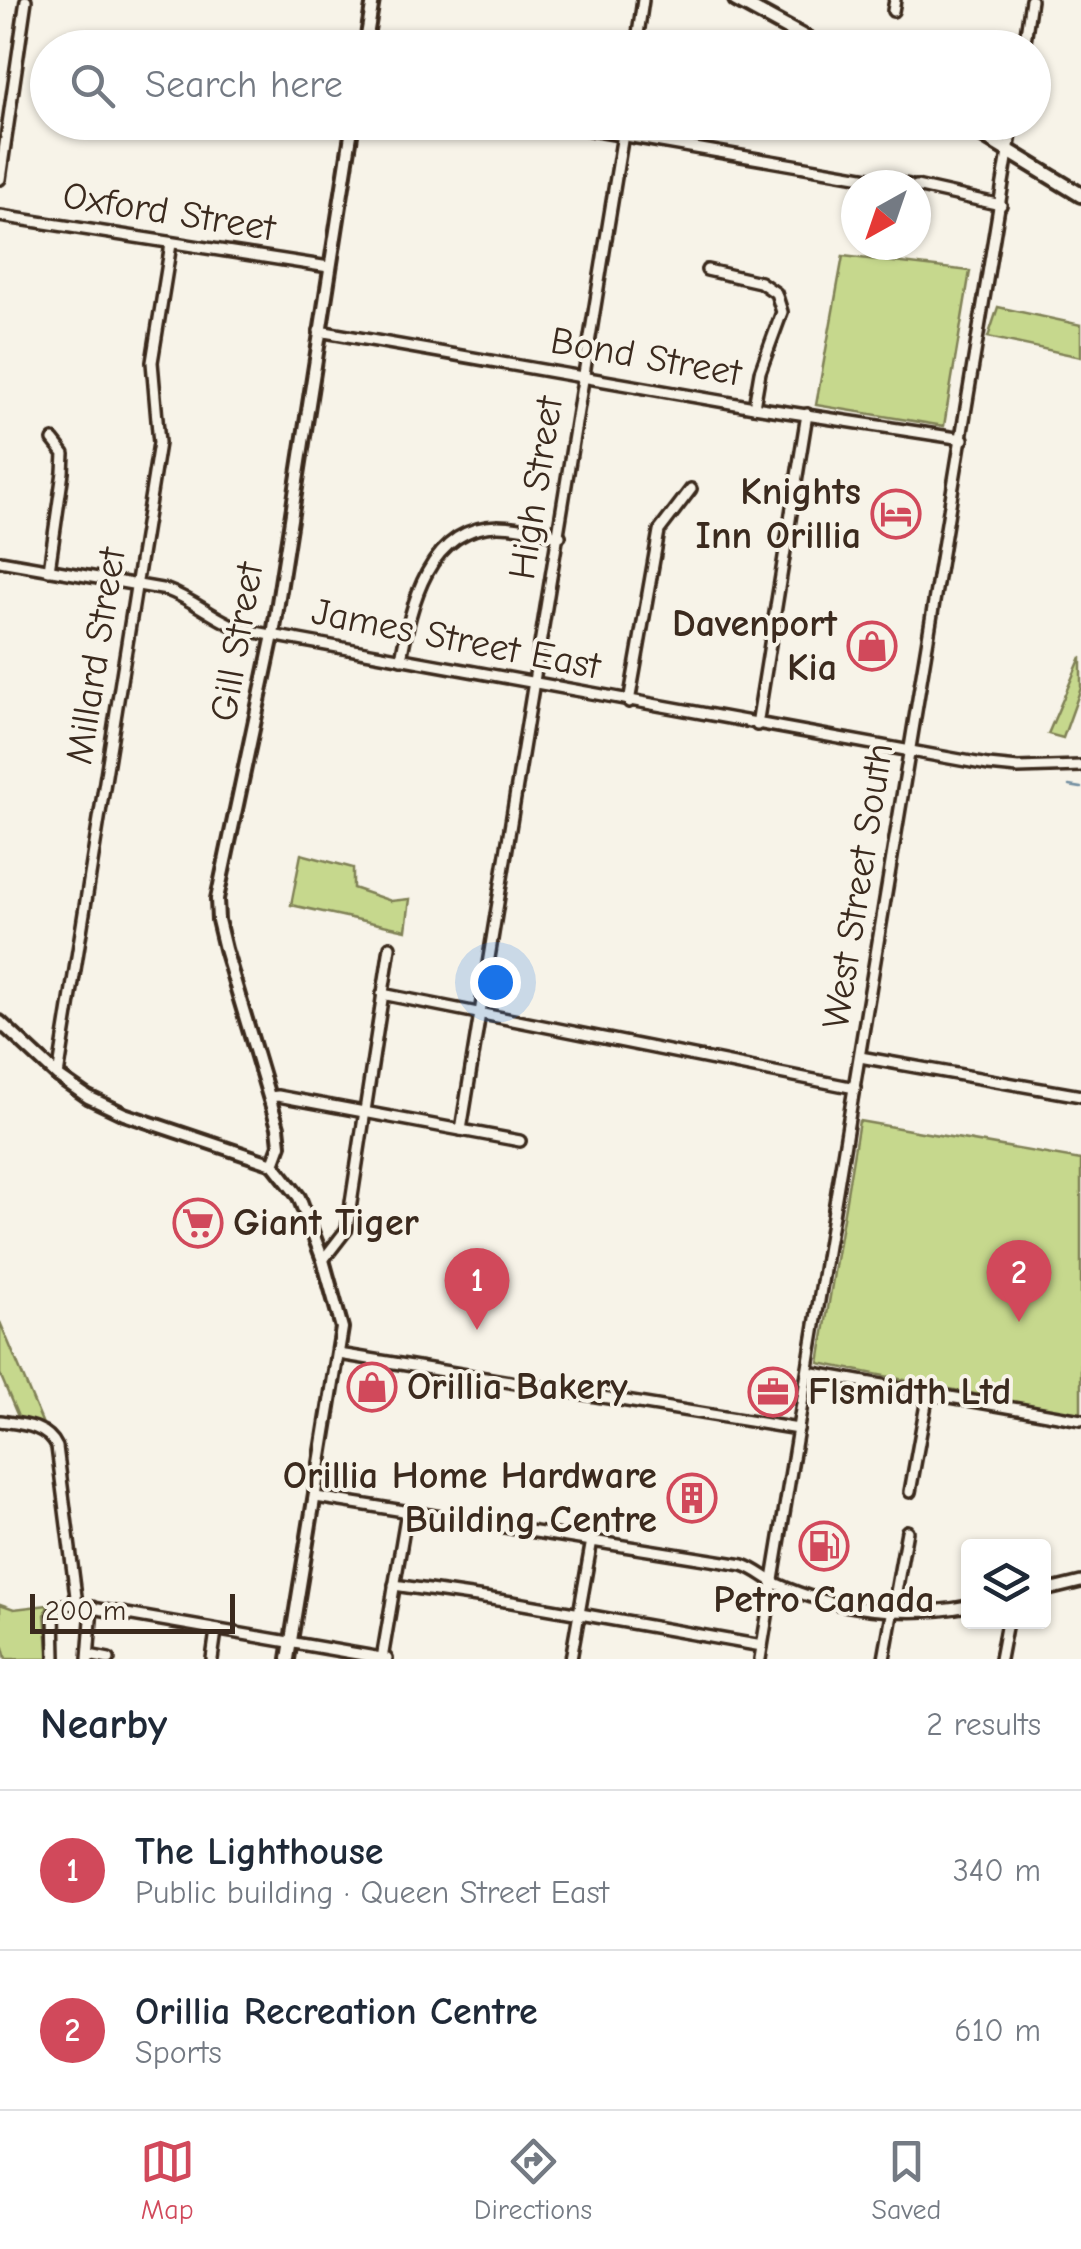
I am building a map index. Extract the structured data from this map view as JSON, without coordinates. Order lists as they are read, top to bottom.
{
  "streets": {
    "main road": ["Gill Street"],
    "street": [
      "Oxford Street",
      "Bond Street",
      "High Street",
      "James Street East",
      "Millard Street",
      "West Street South"
    ]
  },
  "crossings": [
    ["Oxford Street", "Gill Street"],
    ["Oxford Street", "Millard Street"],
    ["Bond Street", "High Street"],
    ["Bond Street", "Gill Street"],
    ["Bond Street", "West Street South"],
    ["High Street", "James Street East"],
    ["James Street East", "Gill Street"],
    ["James Street East", "Millard Street"],
    ["James Street East", "West Street South"]
  ],
  "places": {
    "hotel": ["Knights Inn Orillia"],
    "shop": ["Davenport Kia", "Orillia Bakery"],
    "supermarket": ["Giant Tiger"],
    "office": ["Flsmidth Ltd"],
    "building": ["Orillia Home Hardware Building Centre"],
    "fuel station": ["Petro Canada"]
  },
  "scale_bar": "200 m",
  "north": "bottom left",
  "page": {
    "search": "Search here",
    "pins": ["2", "1"],
    "scale": "200 m",
    "heading": ["Nearby", "2 results"],
    "list": [
      {
        "mark": "1",
        "name": "The Lighthouse",
        "note": "Public building · Queen Street East",
        "value": "340 m"
      },
      {
        "mark": "2",
        "name": "Orillia Recreation Centre",
        "note": "Sports",
        "value": "610 m"
      }
    ],
    "nav": ["Map", "Directions", "Saved"]
  }
}
